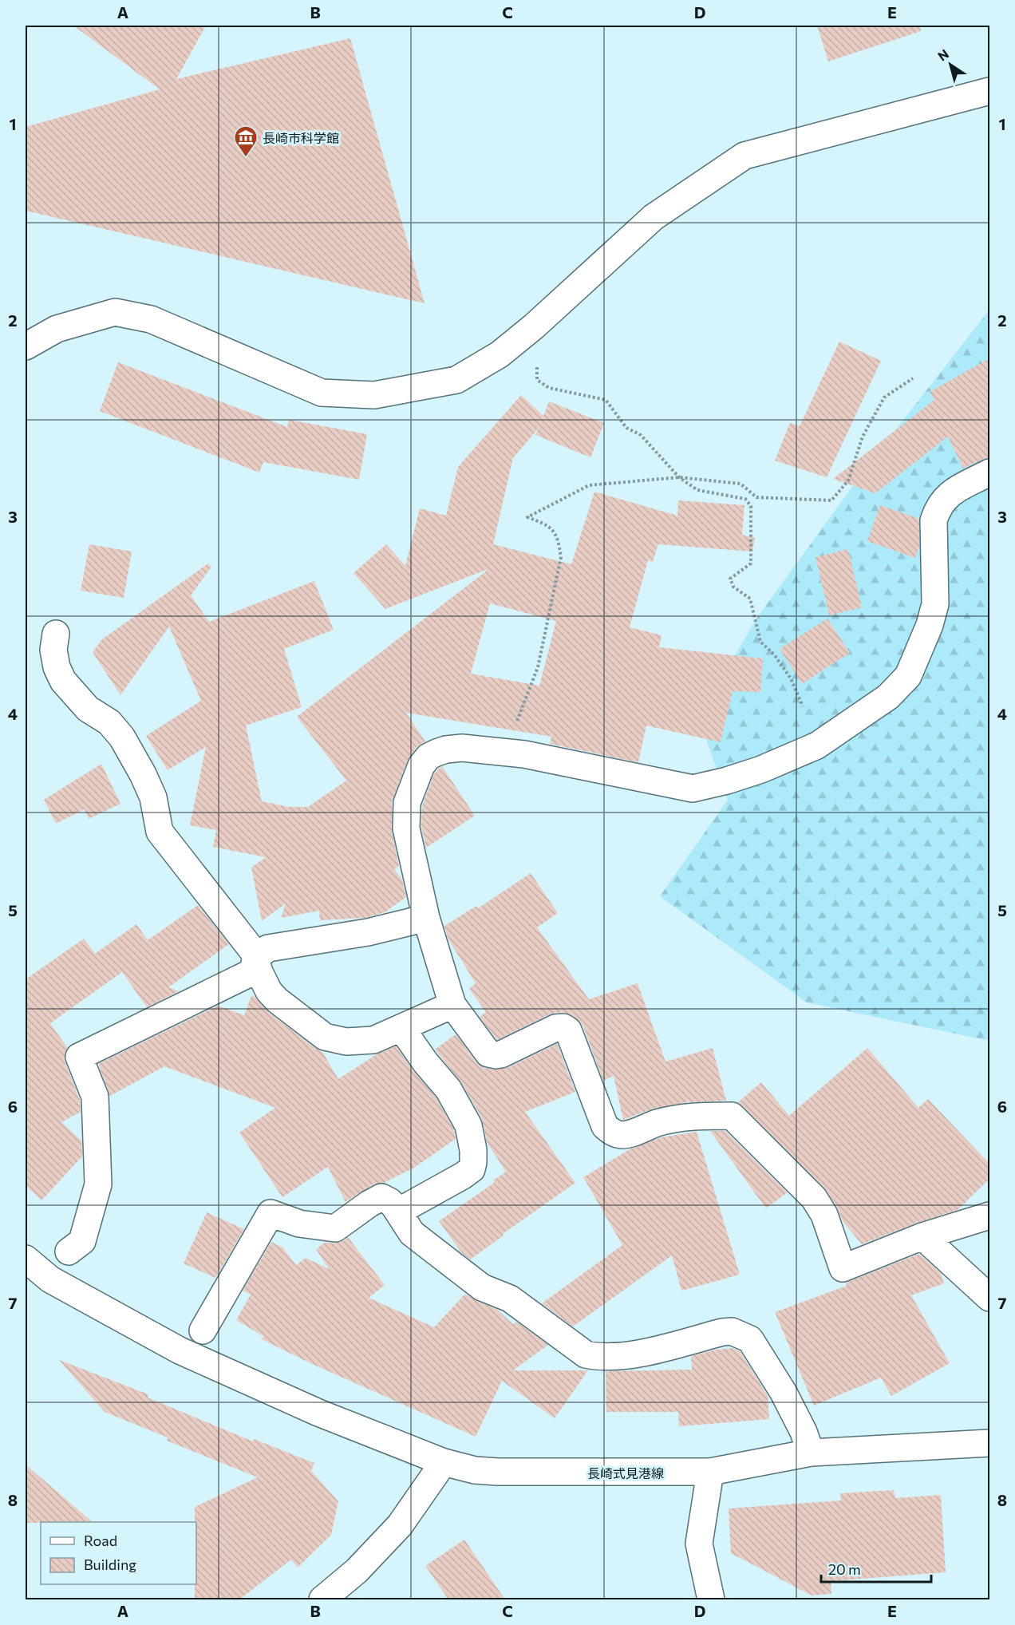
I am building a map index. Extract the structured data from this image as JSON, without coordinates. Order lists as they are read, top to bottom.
{
  "streets": {
    "street": ["長崎式見港線"]
  },
  "places": {
    "museum": ["長崎市科学館"]
  },
  "legend": ["Road", "Building"],
  "scale_bar": "20 m",
  "north": "top left",
  "grid": {
    "columns": [
      "A",
      "B",
      "C",
      "D",
      "E"
    ],
    "rows": [
      "1",
      "2",
      "3",
      "4",
      "5",
      "6",
      "7",
      "8"
    ]
  }
}
